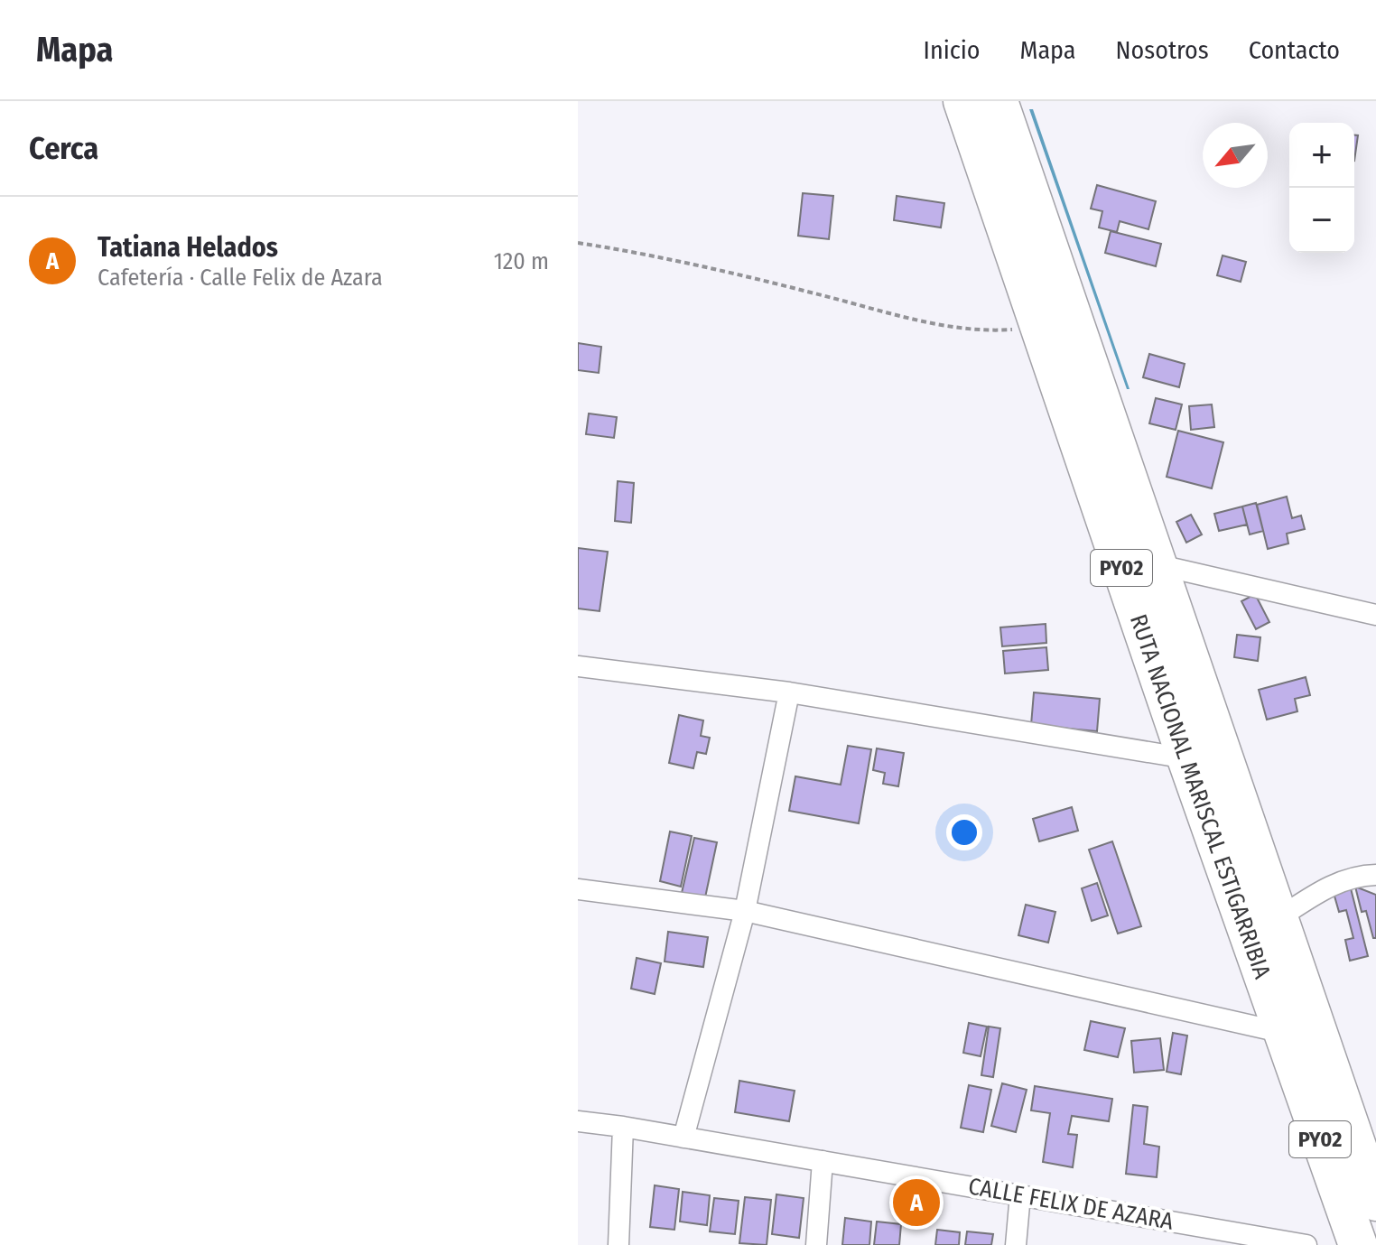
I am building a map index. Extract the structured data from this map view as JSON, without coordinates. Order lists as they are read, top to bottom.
{
  "streets": {
    "highway": ["PY02", "RUTA NACIONAL MARISCAL ESTIGARRIBIA"],
    "street": ["CALLE FELIX DE AZARA"]
  },
  "north": "bottom left",
  "page": {
    "header": "Mapa",
    "nav": [
      "Inicio",
      "Mapa",
      "Nosotros",
      "Contacto"
    ],
    "heading": "Cerca",
    "map_buttons": ["+", "−"],
    "list": [
      {
        "mark": "A",
        "name": "Tatiana Helados",
        "note": "Cafetería · Calle Felix de Azara",
        "value": "120 m"
      }
    ],
    "pins": "A"
  }
}
